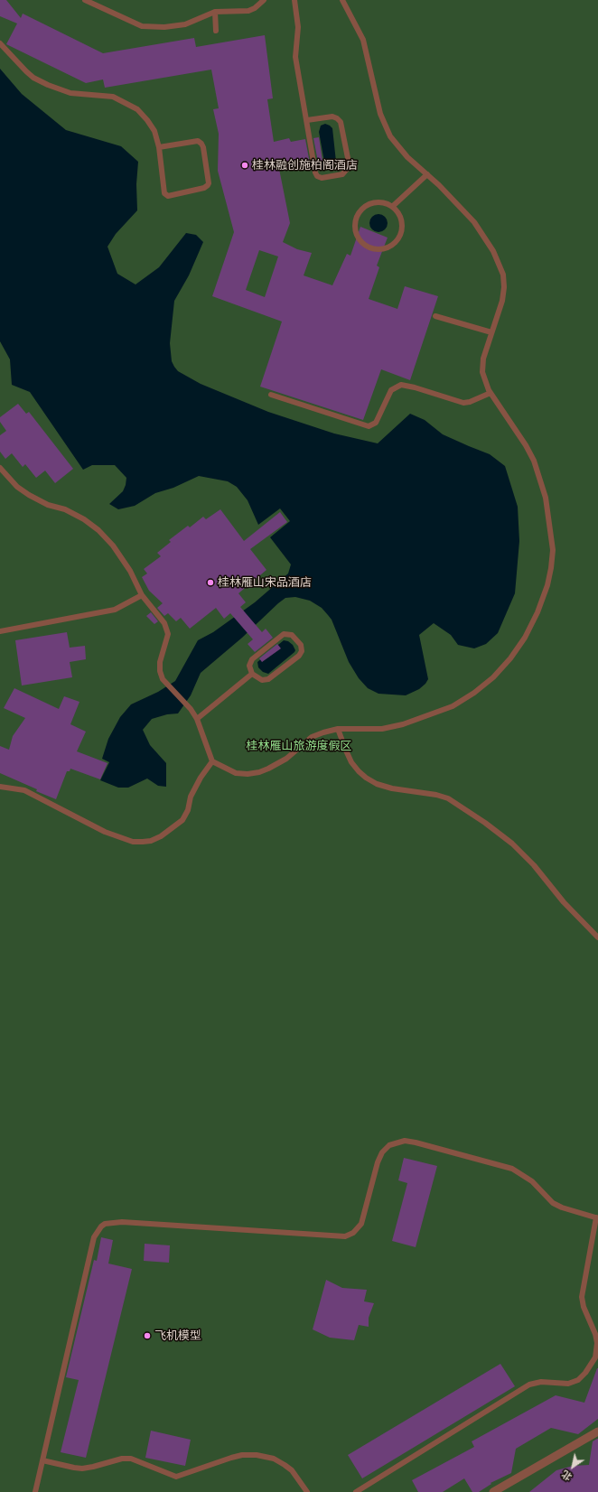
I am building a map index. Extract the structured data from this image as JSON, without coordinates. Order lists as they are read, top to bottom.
{
  "parks": ["桂林雁山旅游度假区"],
  "places": ["桂林融创施柏阁酒店", "桂林雁山宋品酒店", "飞机模型"],
  "north": "bottom left"
}
